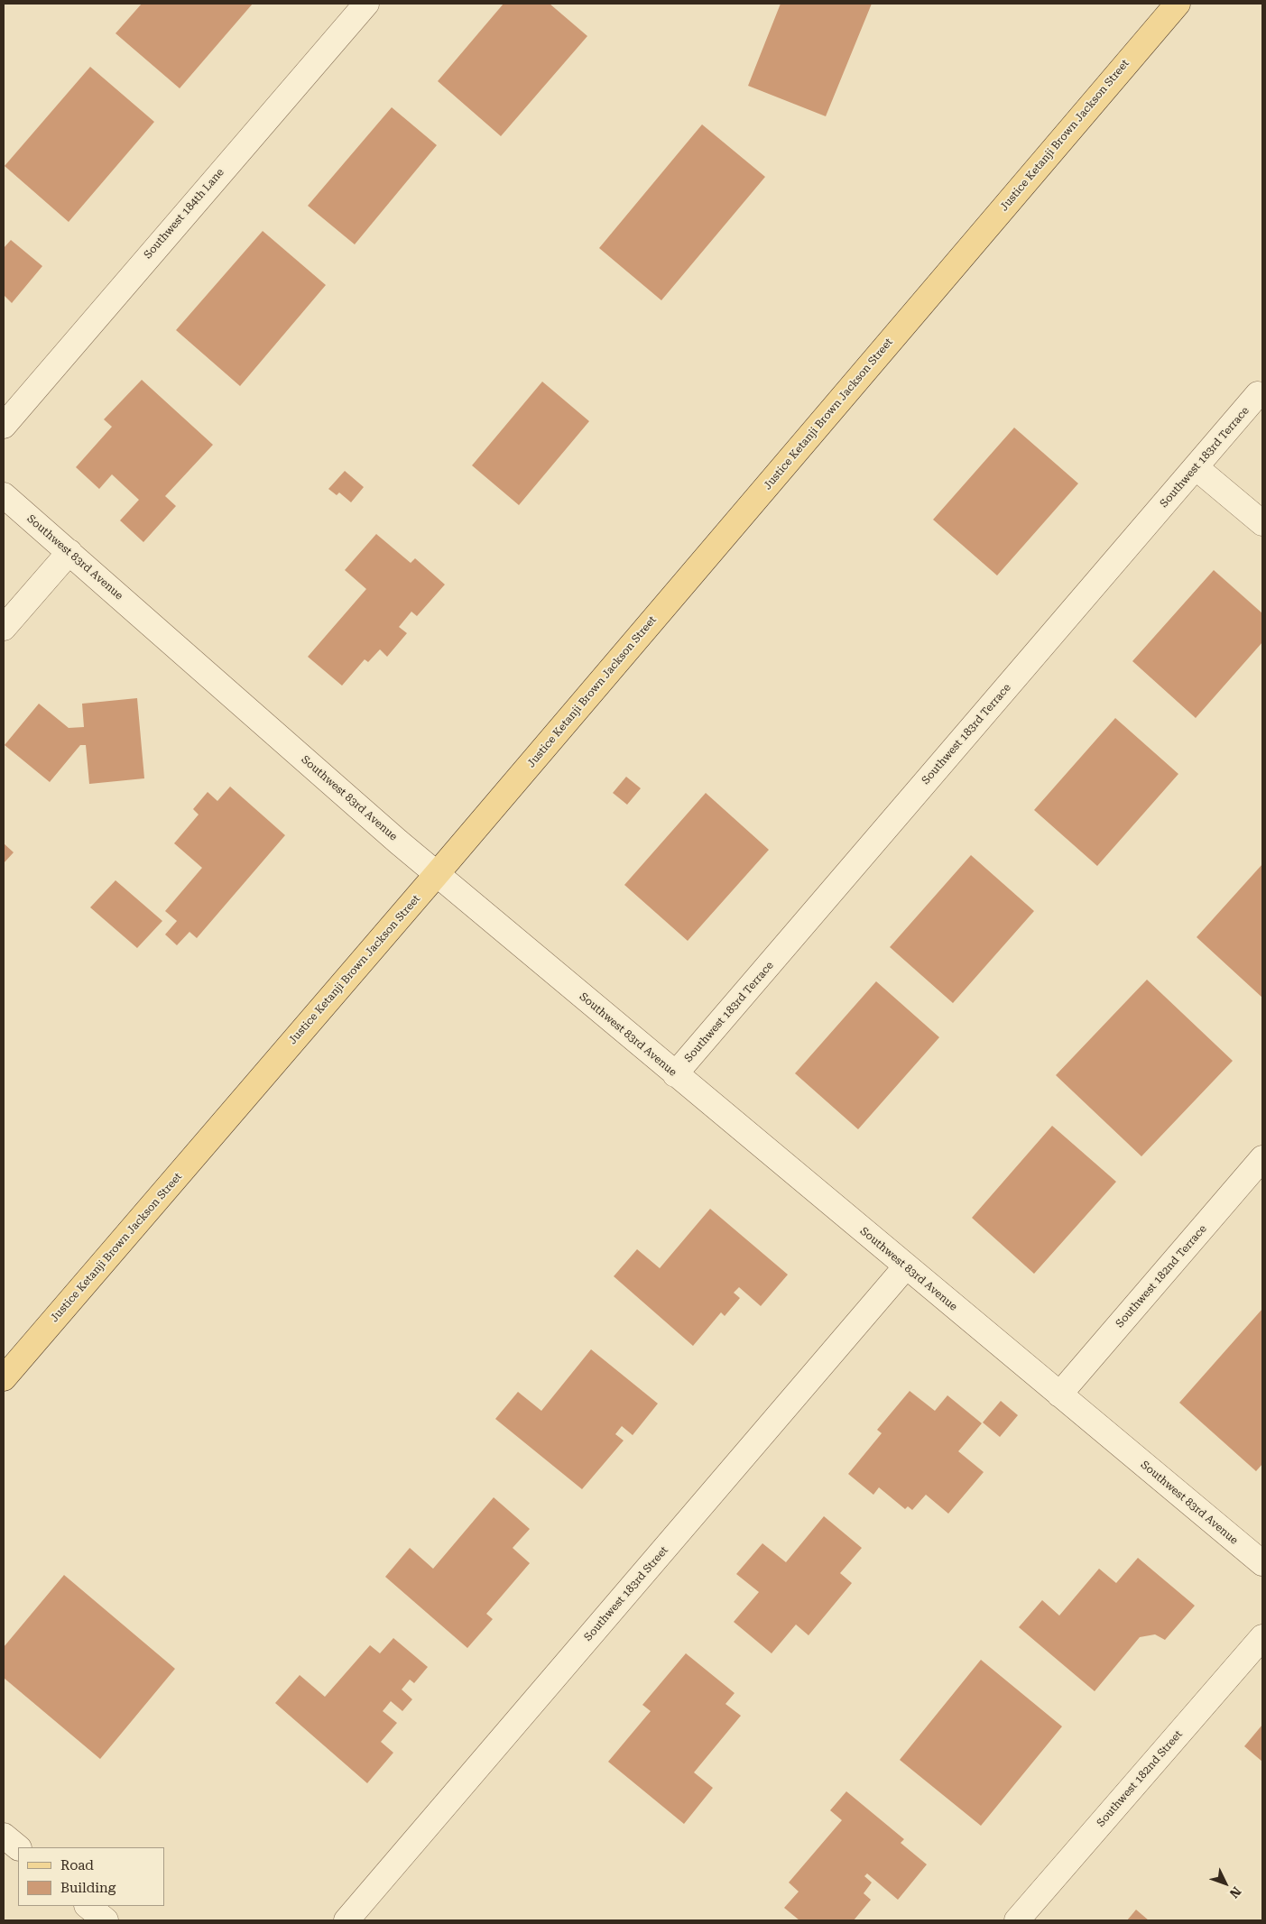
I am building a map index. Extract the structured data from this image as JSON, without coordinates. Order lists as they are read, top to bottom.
{
  "streets": {
    "main road": ["Justice Ketanji Brown Jackson Street"],
    "street": [
      "Southwest 184th Lane",
      "Southwest 183rd Terrace",
      "Southwest 83rd Avenue",
      "Southwest 182nd Terrace",
      "Southwest 183rd Street",
      "Southwest 182nd Street"
    ]
  },
  "crossings": [
    ["Justice Ketanji Brown Jackson Street", "Southwest 83rd Avenue"],
    ["Southwest 183rd Terrace", "Southwest 83rd Avenue"],
    ["Southwest 83rd Avenue", "Southwest 182nd Terrace"],
    ["Southwest 83rd Avenue", "Southwest 183rd Street"]
  ],
  "legend": ["Road", "Building"],
  "north": "bottom right"
}
